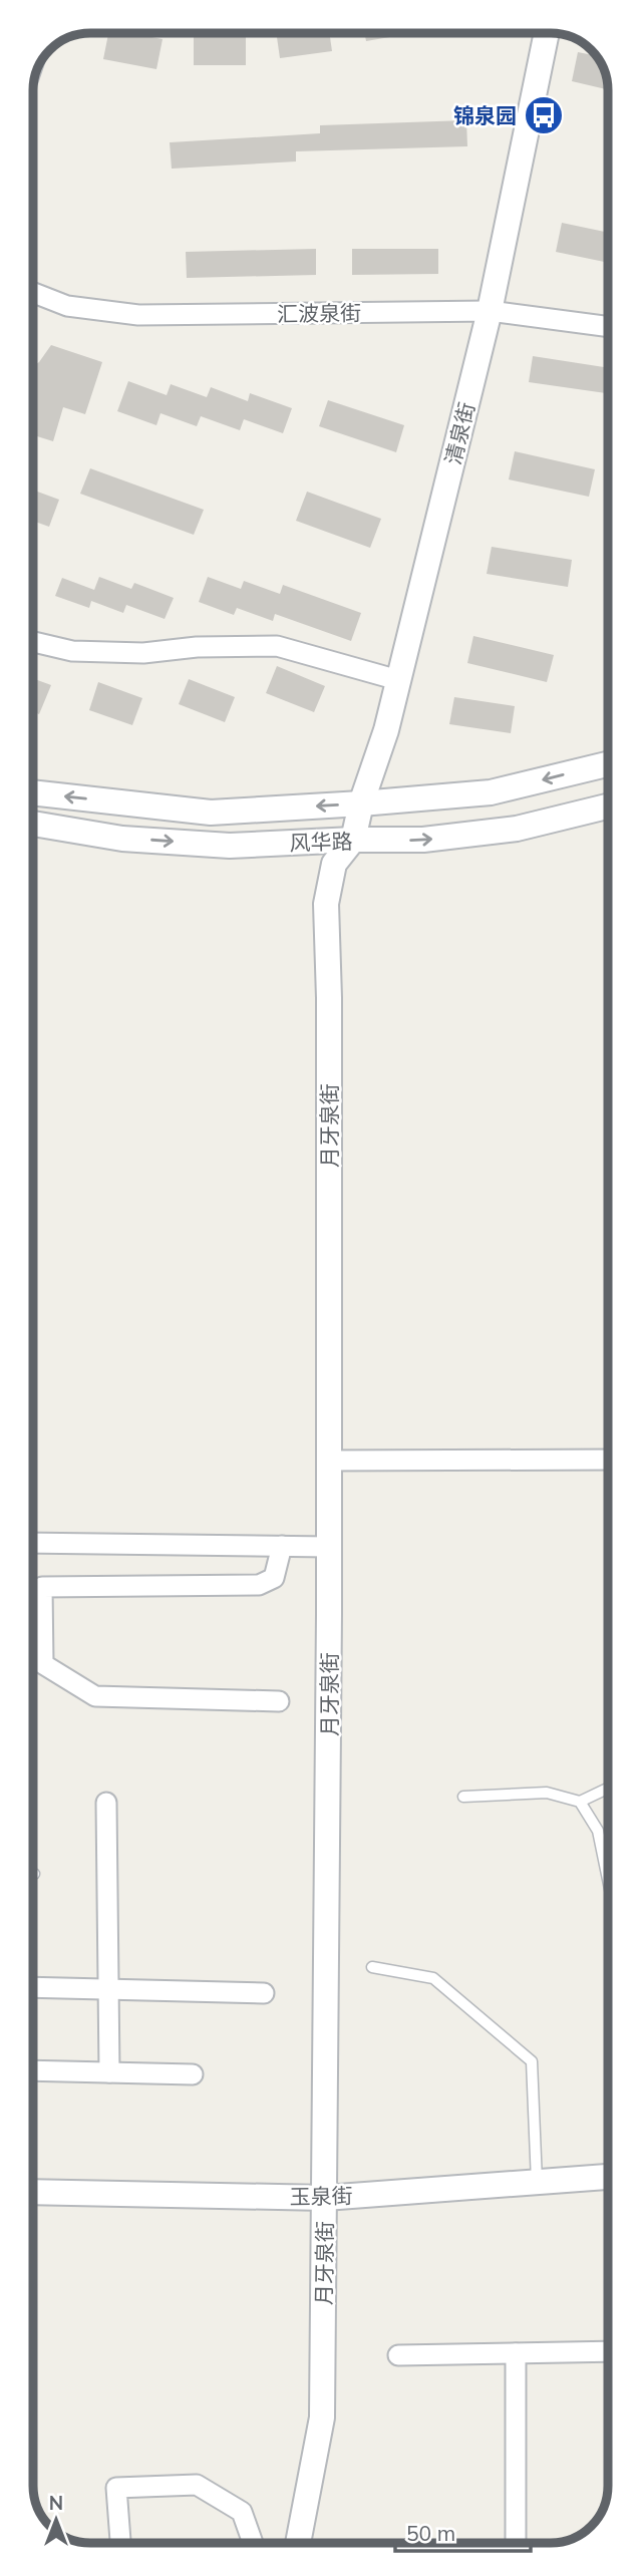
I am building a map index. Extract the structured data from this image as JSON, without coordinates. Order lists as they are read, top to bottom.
{
  "streets": {
    "street": [
      "汇波泉街",
      "清泉街",
      "风华路",
      "月牙泉街",
      "玉泉街"
    ]
  },
  "crossings": [
    ["汇波泉街", "清泉街"],
    ["清泉街", "风华路"],
    ["清泉街", "月牙泉街"],
    ["风华路", "月牙泉街"],
    ["月牙泉街", "玉泉街"]
  ],
  "places": {
    "bus stop": ["锦泉园"]
  },
  "scale_bar": "50 m",
  "north": "top"
}
